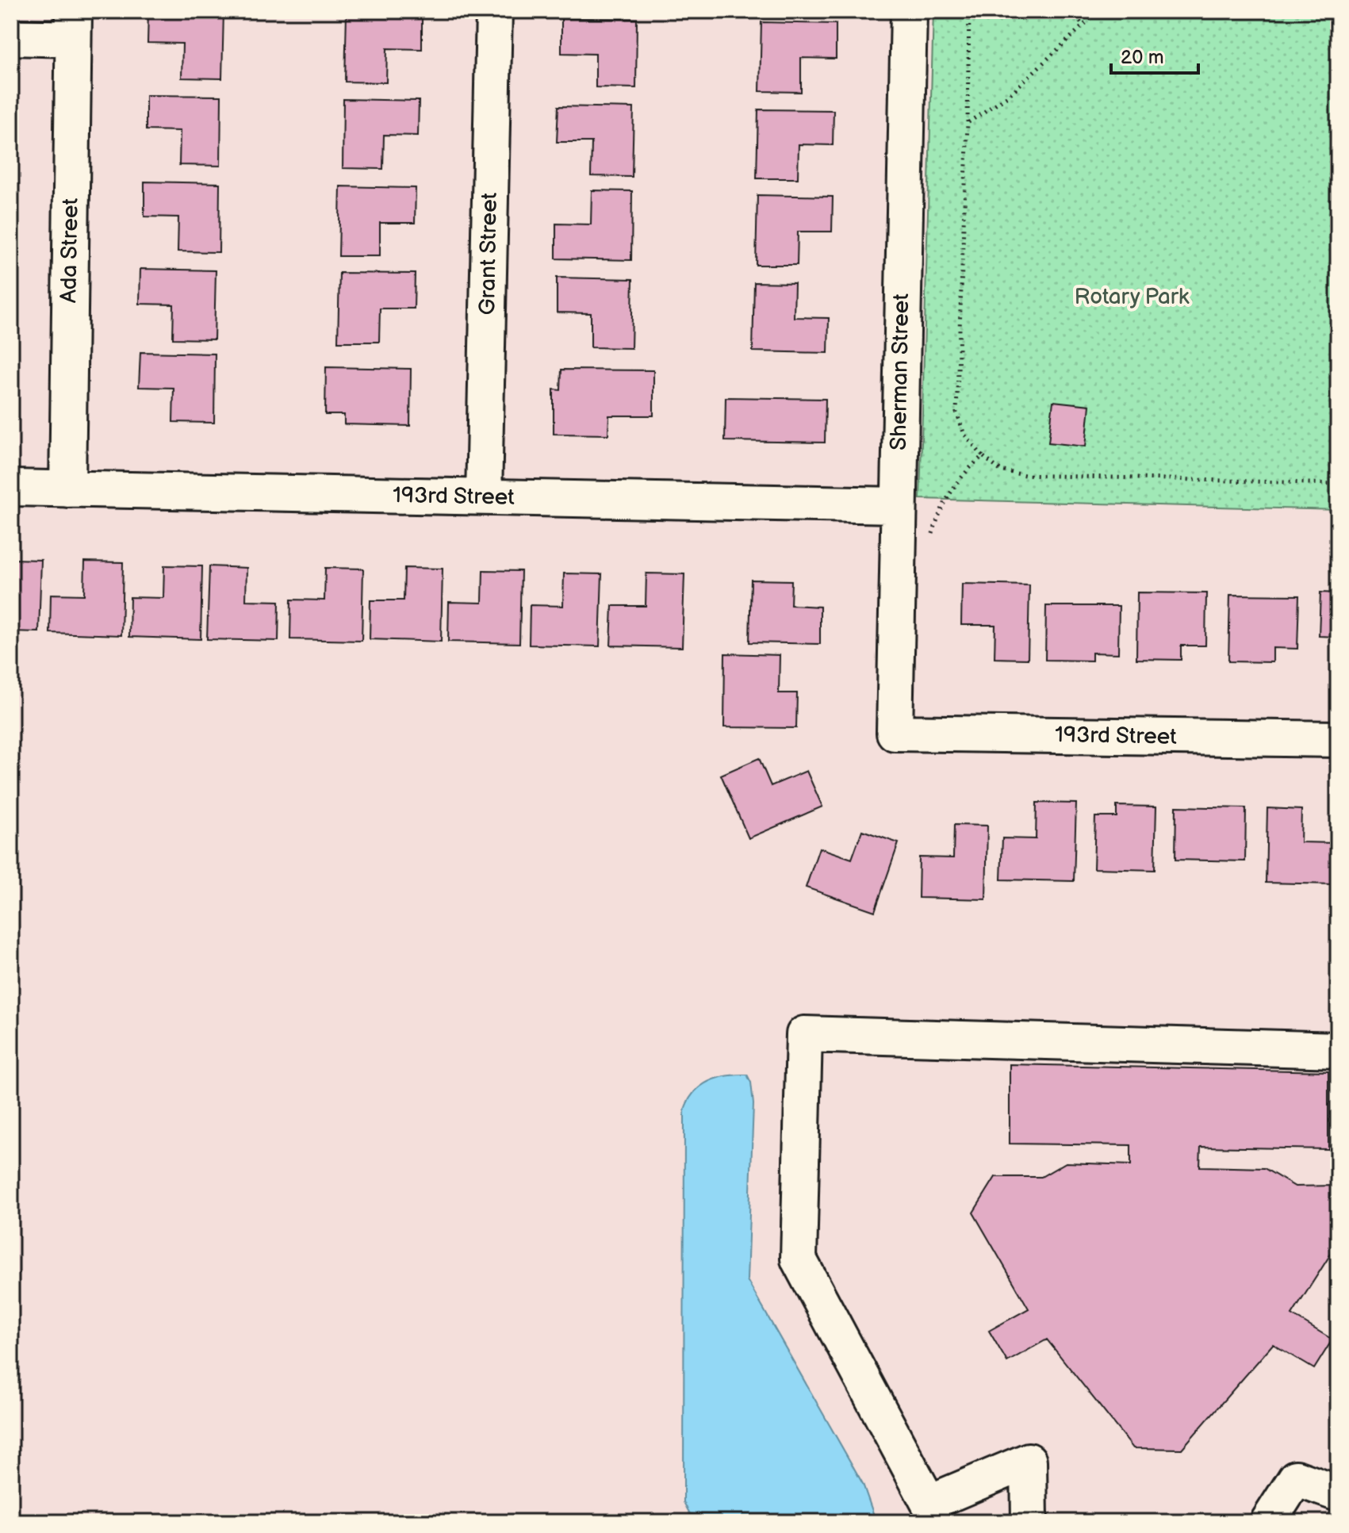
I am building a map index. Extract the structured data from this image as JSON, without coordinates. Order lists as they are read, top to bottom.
{
  "streets": {
    "street": [
      "Ada Street",
      "Grant Street",
      "Sherman Street",
      "193rd Street"
    ]
  },
  "crossings": [
    ["Ada Street", "193rd Street"],
    ["Grant Street", "193rd Street"],
    ["Sherman Street", "193rd Street"]
  ],
  "parks": ["Rotary Park"],
  "scale_bar": "20 m"
}
